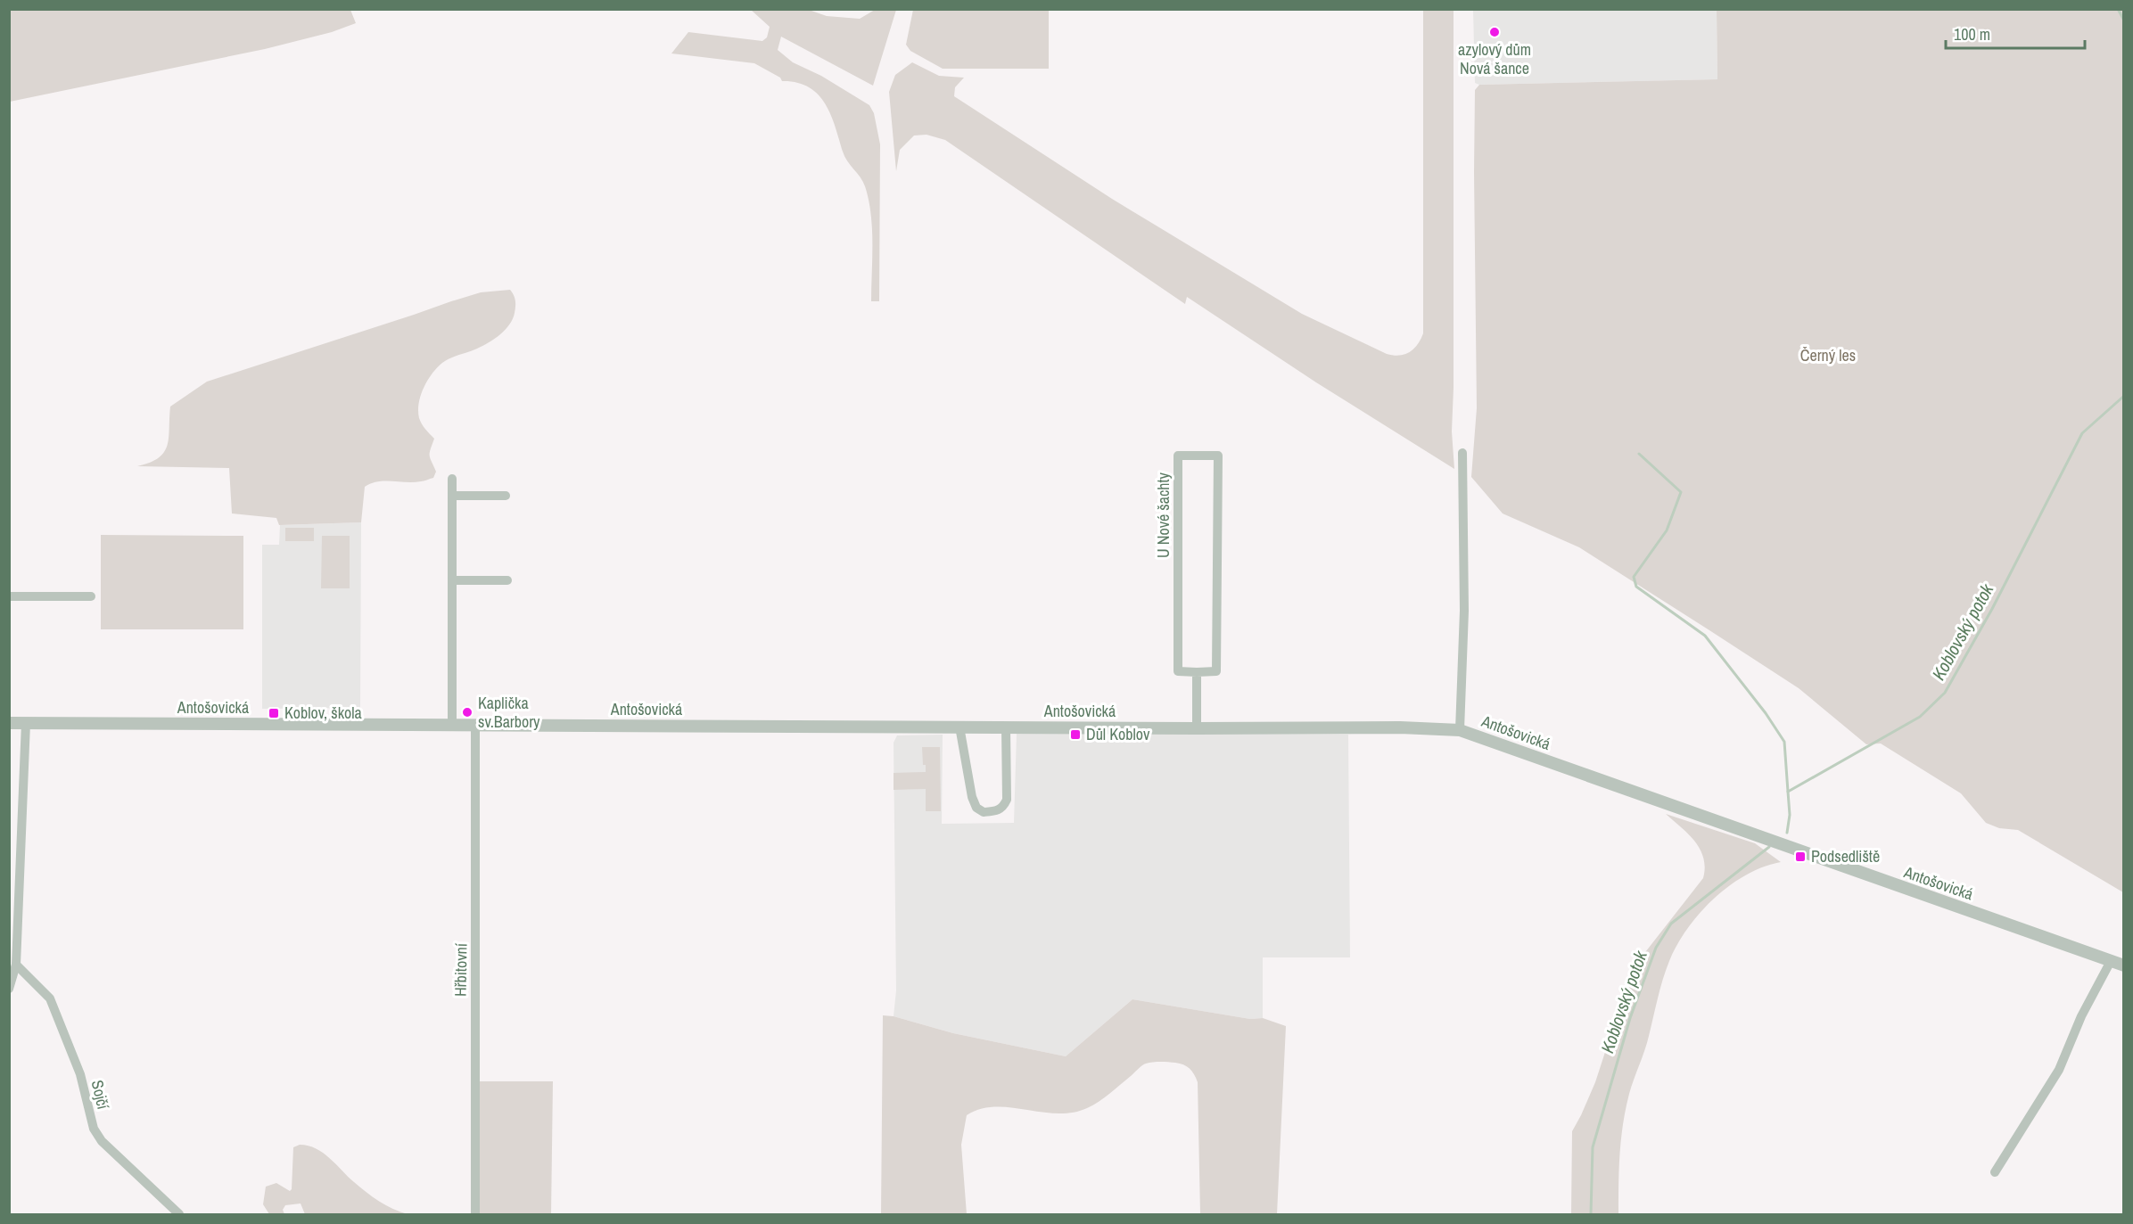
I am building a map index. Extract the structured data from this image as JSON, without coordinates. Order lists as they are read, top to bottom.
{
  "streets": {
    "street": [
      "U Nové šachty",
      "Antošovická",
      "Hřbitovní",
      "Sojčí"
    ]
  },
  "crossings": [
    ["Antošovická", "Hřbitovní"]
  ],
  "water": ["Koblovský potok"],
  "parks": ["Černý les"],
  "places": {
    "other": ["azylový dům Nová šance", "Kaplička sv.Barbory"],
    "transit": ["Koblov, škola", "Důl Koblov", "Podsedliště"]
  },
  "scale_bar": "100 m"
}
